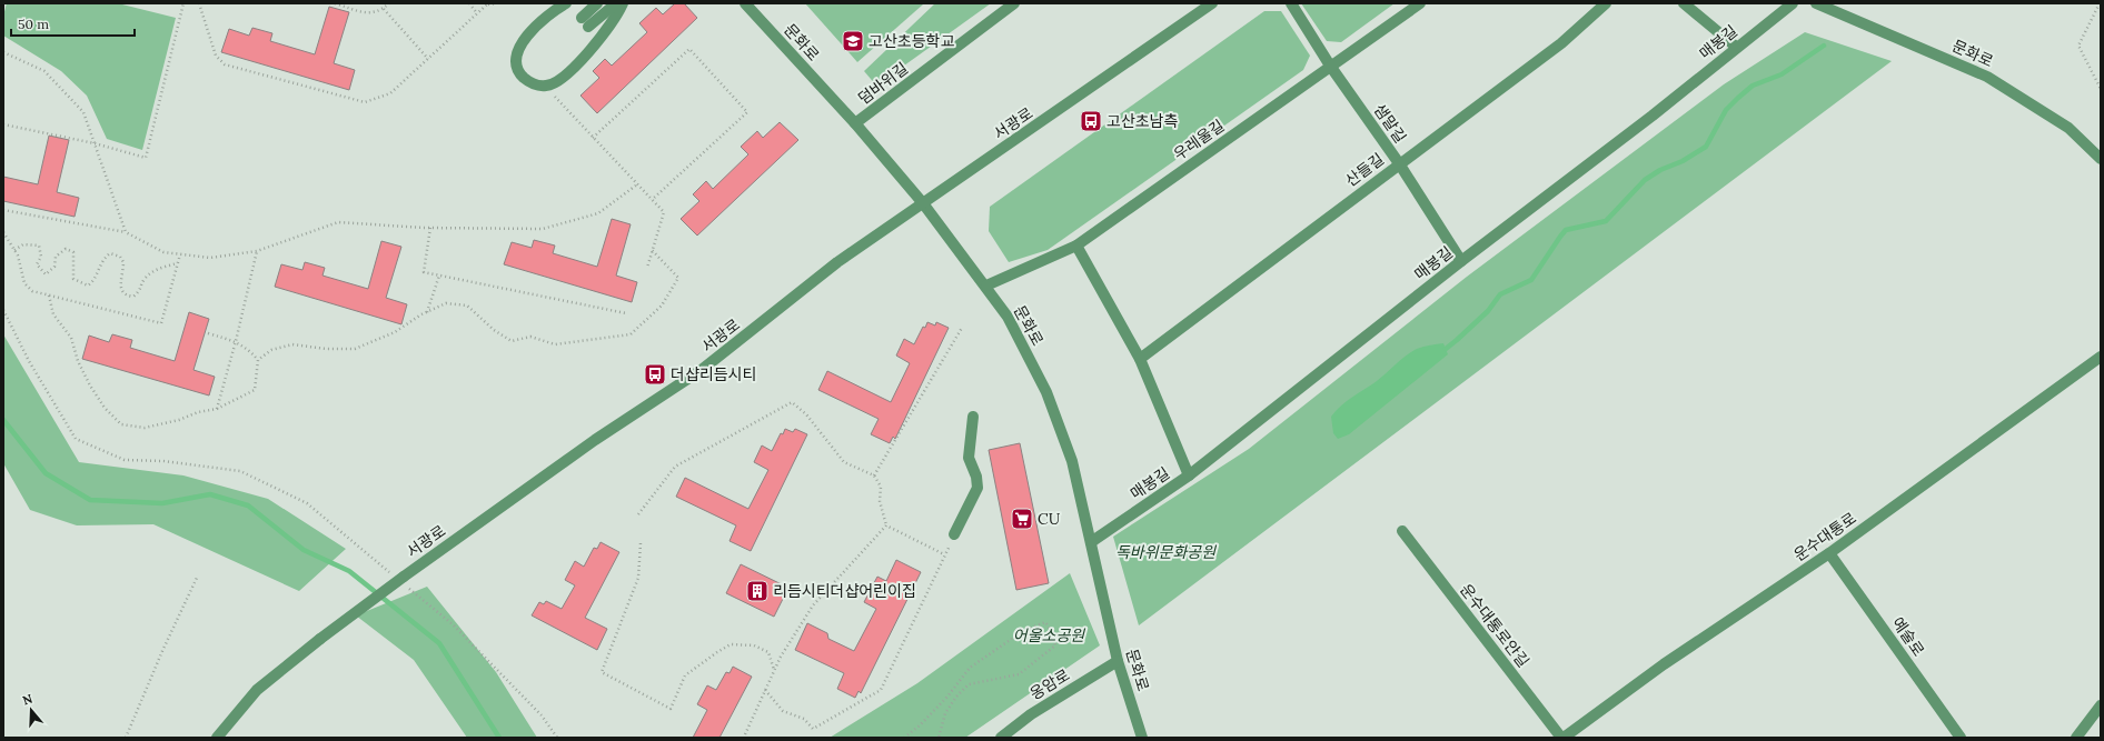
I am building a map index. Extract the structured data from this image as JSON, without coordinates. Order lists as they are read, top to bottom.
{
  "streets": {
    "street": [
      "문화로",
      "매봉길",
      "덤바위길",
      "서광로",
      "샘말길",
      "우레울길",
      "산들길",
      "운수대통로",
      "운수대통로안길",
      "예술로",
      "옹암로"
    ]
  },
  "crossings": [
    ["문화로", "매봉길"],
    ["문화로", "덤바위길"],
    ["문화로", "서광로"],
    ["문화로", "우레울길"],
    ["문화로", "옹암로"],
    ["매봉길", "샘말길"],
    ["샘말길", "우레울길"],
    ["샘말길", "산들길"],
    ["운수대통로", "운수대통로안길"],
    ["운수대통로", "예술로"]
  ],
  "parks": ["독바위문화공원", "어울소공원"],
  "places": {
    "school or university": ["고산초등학교"],
    "bus stop": ["고산초남측", "더샵리듬시티"],
    "supermarket": ["CU"],
    "building": ["리듬시티더샵어린이집"]
  },
  "scale_bar": "50 m",
  "north": "top"
}
